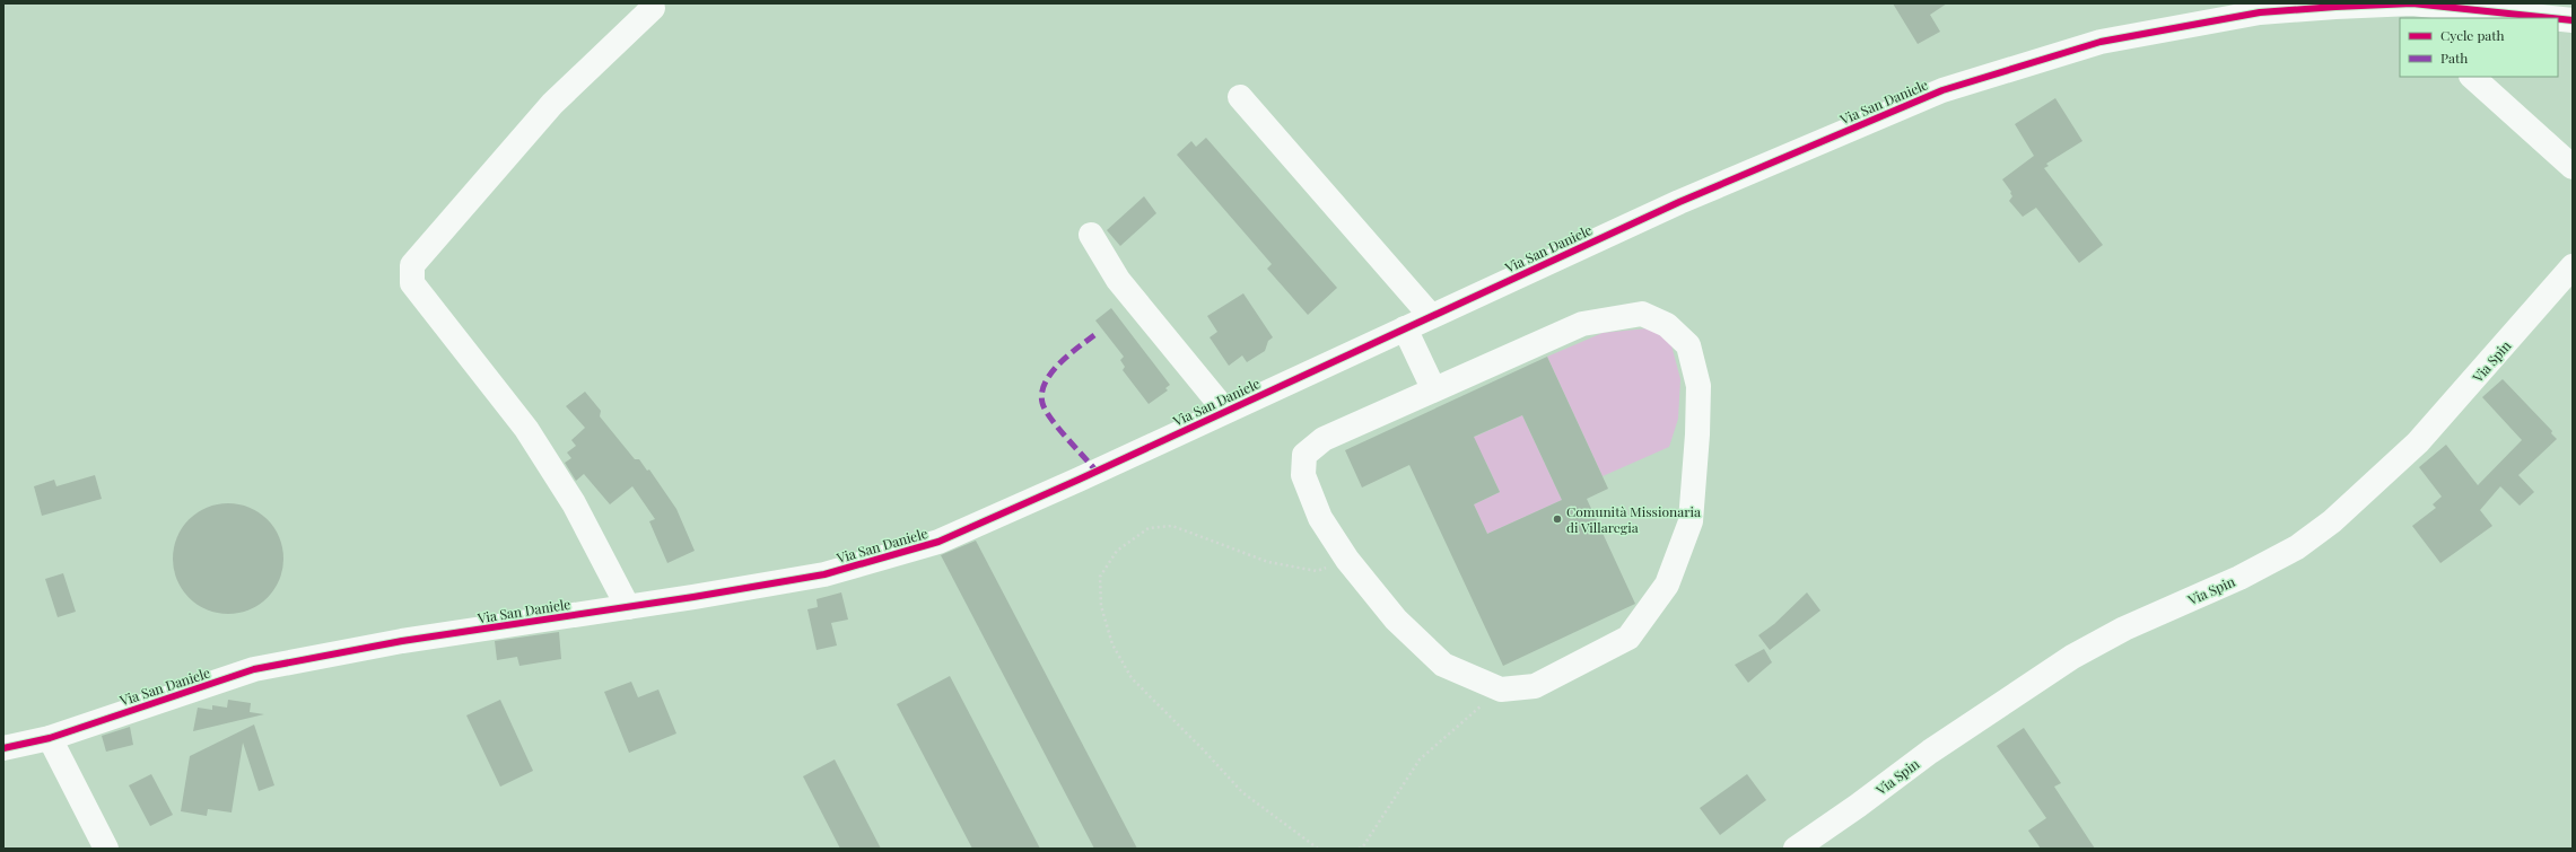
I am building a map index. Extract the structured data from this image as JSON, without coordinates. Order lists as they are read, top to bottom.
{
  "streets": {
    "street": ["Via San Daniele", "Via Spin"]
  },
  "places": ["Comunità Missionaria di Villaregia"],
  "legend": ["Cycle path", "Path"]
}
